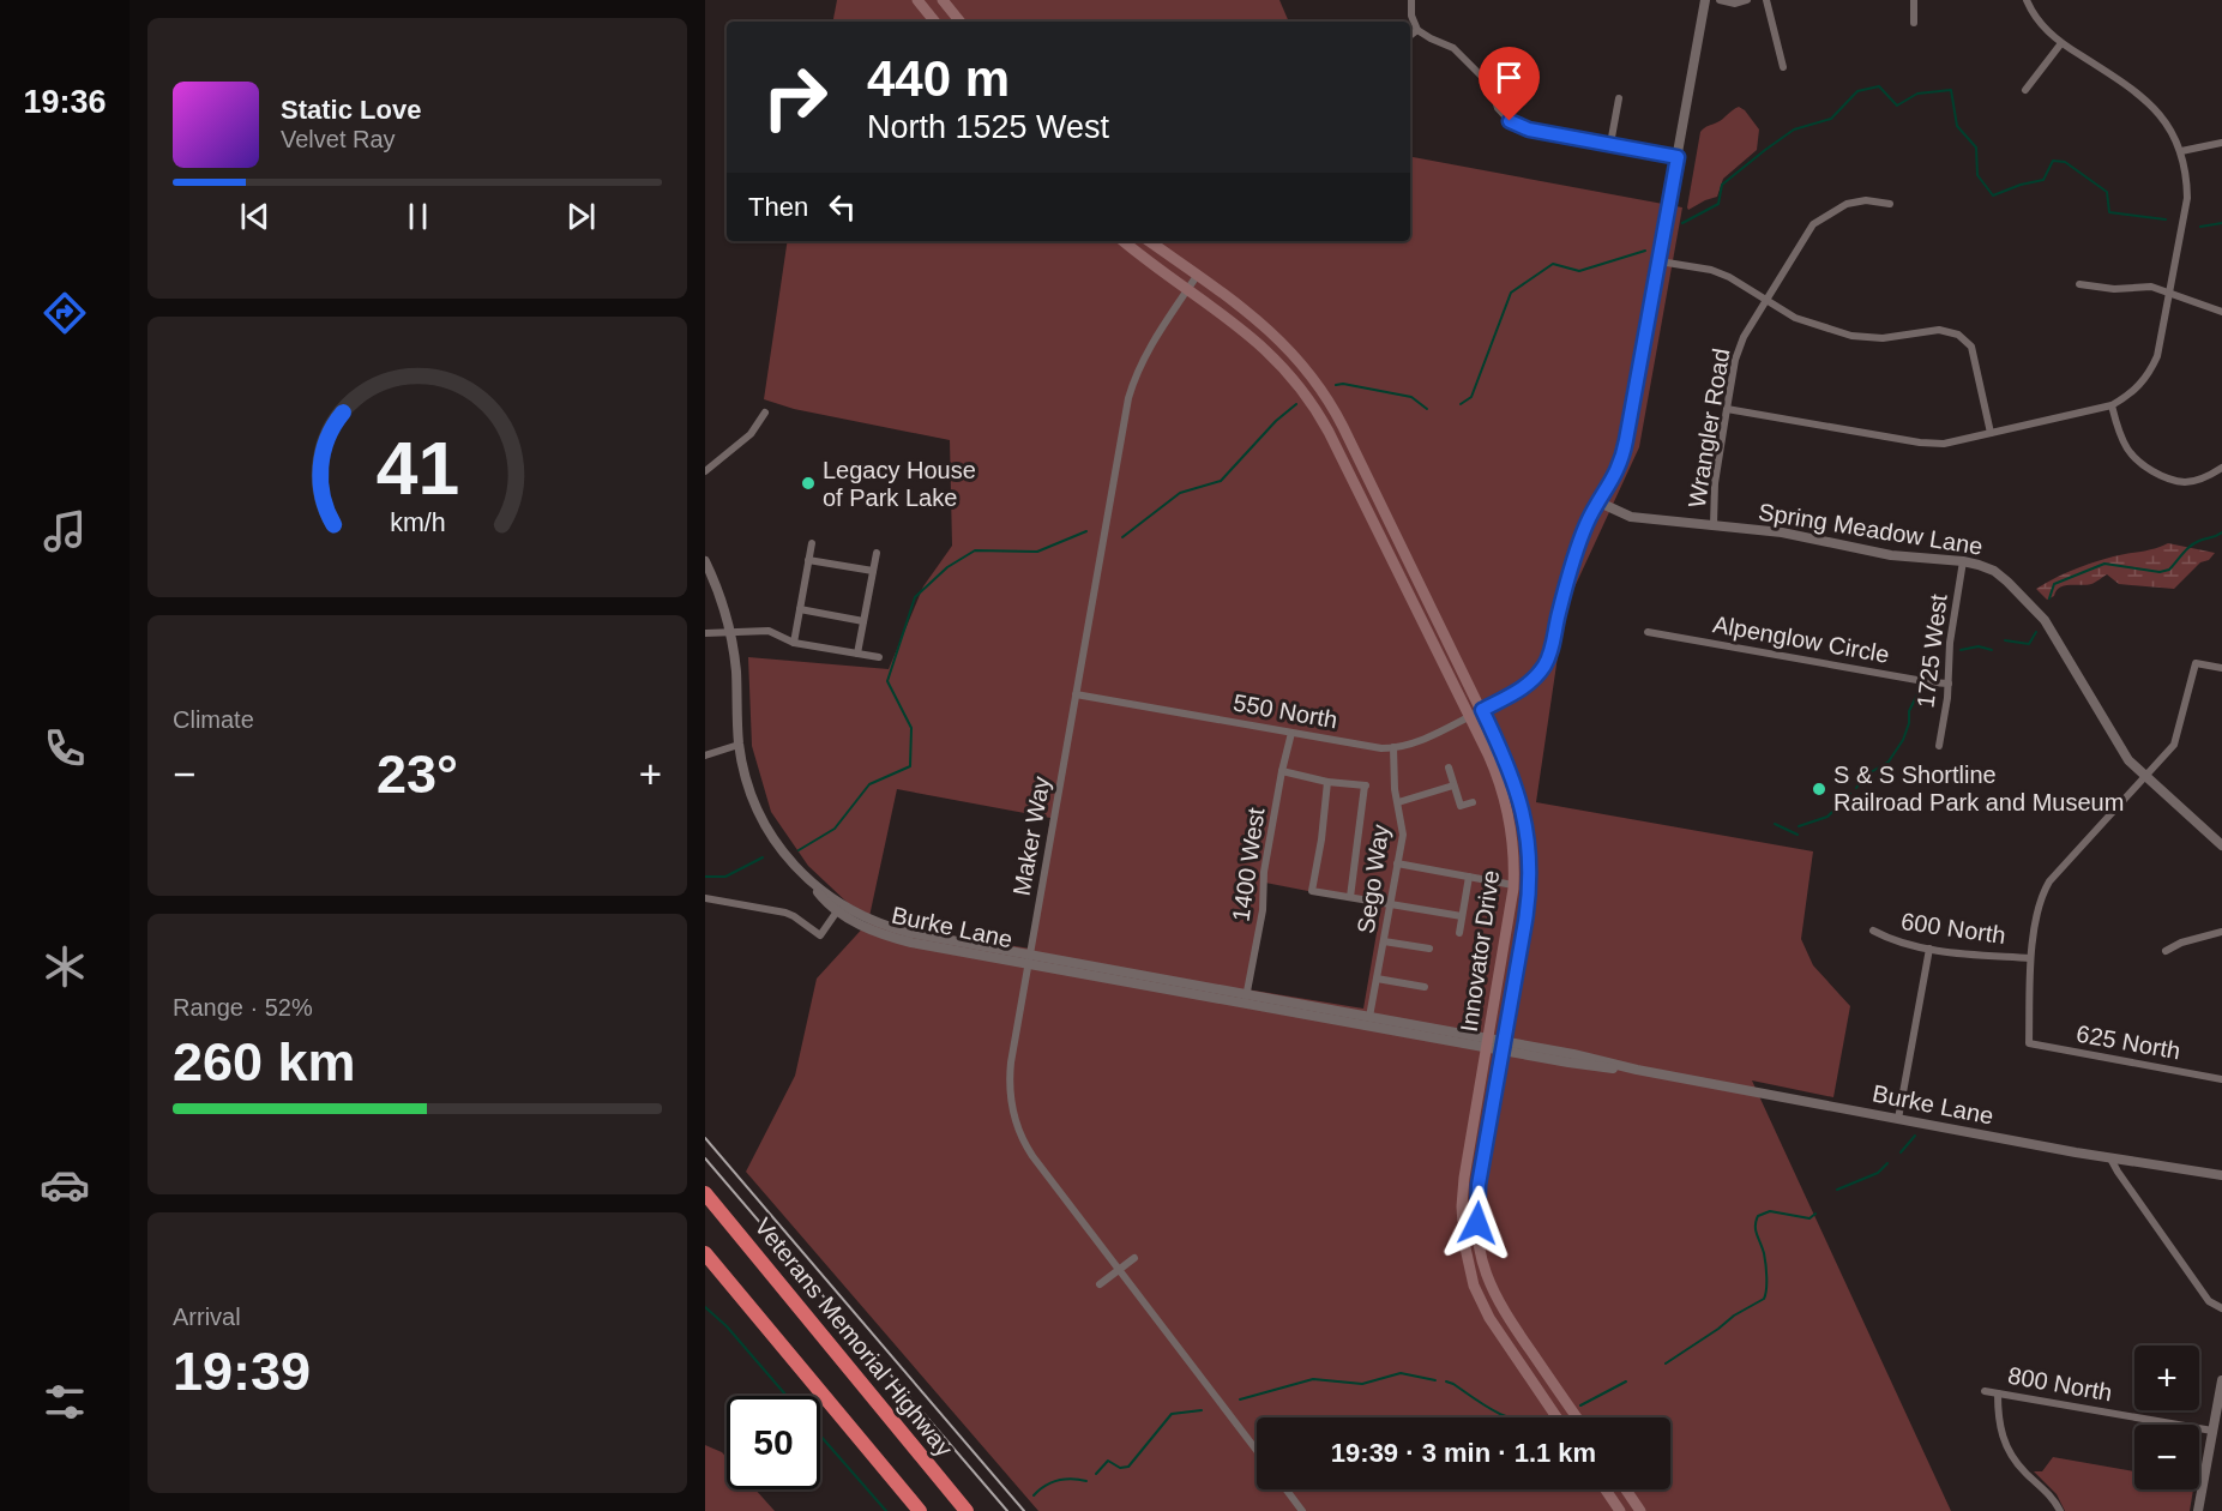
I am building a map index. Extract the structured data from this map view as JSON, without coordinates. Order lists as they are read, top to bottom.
{
  "streets": {
    "highway": ["Veterans Memorial Highway"],
    "main road": ["Innovator Drive"],
    "street": [
      "Wrangler Road",
      "Spring Meadow Lane",
      "Alpenglow Circle",
      "1725 West",
      "550 North",
      "Maker Way",
      "1400 West",
      "Sego Way",
      "Burke Lane",
      "600 North",
      "625 North",
      "800 North"
    ]
  },
  "crossings": [
    ["Wrangler Road", "Spring Meadow Lane"],
    ["Spring Meadow Lane", "1725 West"],
    ["Alpenglow Circle", "1725 West"],
    ["550 North", "Maker Way"],
    ["550 North", "1400 West"],
    ["550 North", "Sego Way"],
    ["550 North", "Innovator Drive"],
    ["Maker Way", "Burke Lane"],
    ["Maker Way", "Innovator Drive"],
    ["1400 West", "Burke Lane"],
    ["Sego Way", "Burke Lane"],
    ["Burke Lane", "Innovator Drive"],
    ["600 North", "625 North"]
  ],
  "places": ["Legacy House of Park Lake", "S & S Shortline Railroad Park and Museum"],
  "page": {
    "tabs": "19:36",
    "turn": ["440 m", "North 1525 West"],
    "song": ["Static Love", "Velvet Ray"],
    "then": "Then",
    "tile": [
      "Climate",
      ["Range · 52%", "260 km"],
      ["Arrival", "19:39"]
    ],
    "heat": ["−", "23°", "+"],
    "map_buttons": ["+", "−"],
    "limit": "50",
    "trip": "19:39 · 3 min · 1.1 km",
    "gauge": ["41", "km/h"]
  }
}
